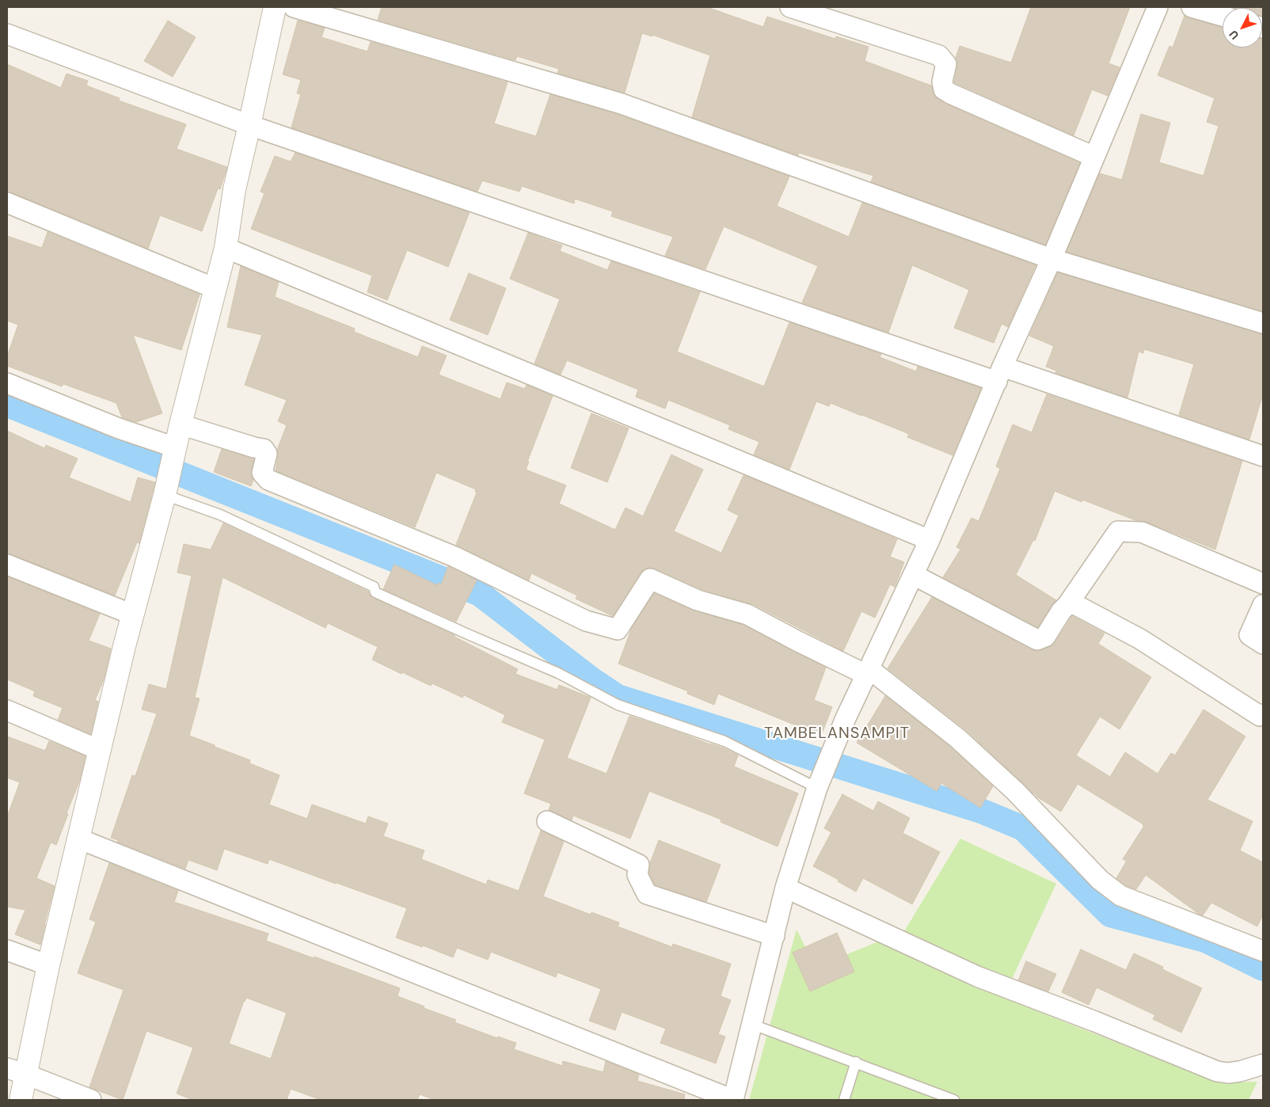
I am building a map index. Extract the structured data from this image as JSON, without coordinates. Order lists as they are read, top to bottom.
{
  "districts": ["TAMBELANSAMPIT"],
  "north": "bottom left"
}
